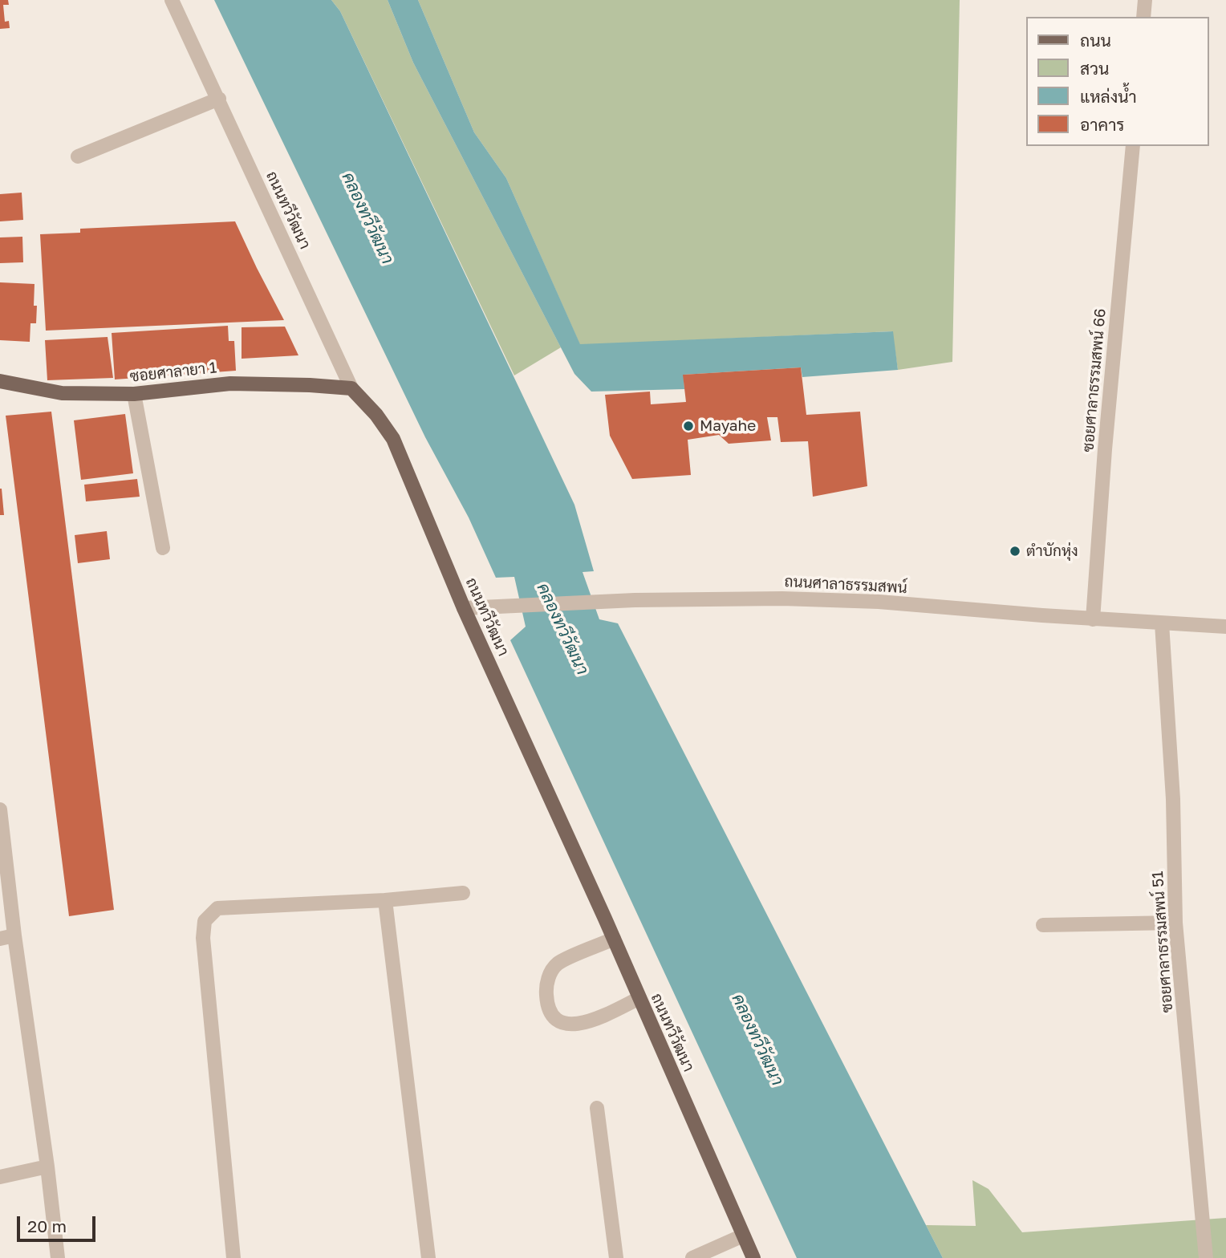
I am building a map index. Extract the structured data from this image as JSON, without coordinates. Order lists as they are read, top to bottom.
{
  "streets": {
    "main road": ["ถนนทวีวัฒนา", "ซอยศาลายา 1"],
    "street": ["ซอยศาลาธรรมสพน์ 66", "ถนนศาลาธรรมสพน์", "ซอยศาลาธรรมสพน์ 51"]
  },
  "crossings": [
    ["ถนนทวีวัฒนา", "ซอยศาลายา 1"],
    ["ถนนทวีวัฒนา", "ถนนศาลาธรรมสพน์"],
    ["ซอยศาลาธรรมสพน์ 66", "ถนนศาลาธรรมสพน์"],
    ["ถนนศาลาธรรมสพน์", "ซอยศาลาธรรมสพน์ 51"]
  ],
  "water": ["คลองทวีวัฒนา"],
  "places": ["Mayahe", "ตำบักหุ่ง"],
  "legend": [
    "ถนน",
    "สวน",
    "แหล่งน้ำ",
    "อาคาร"
  ],
  "scale_bar": "20 m"
}
